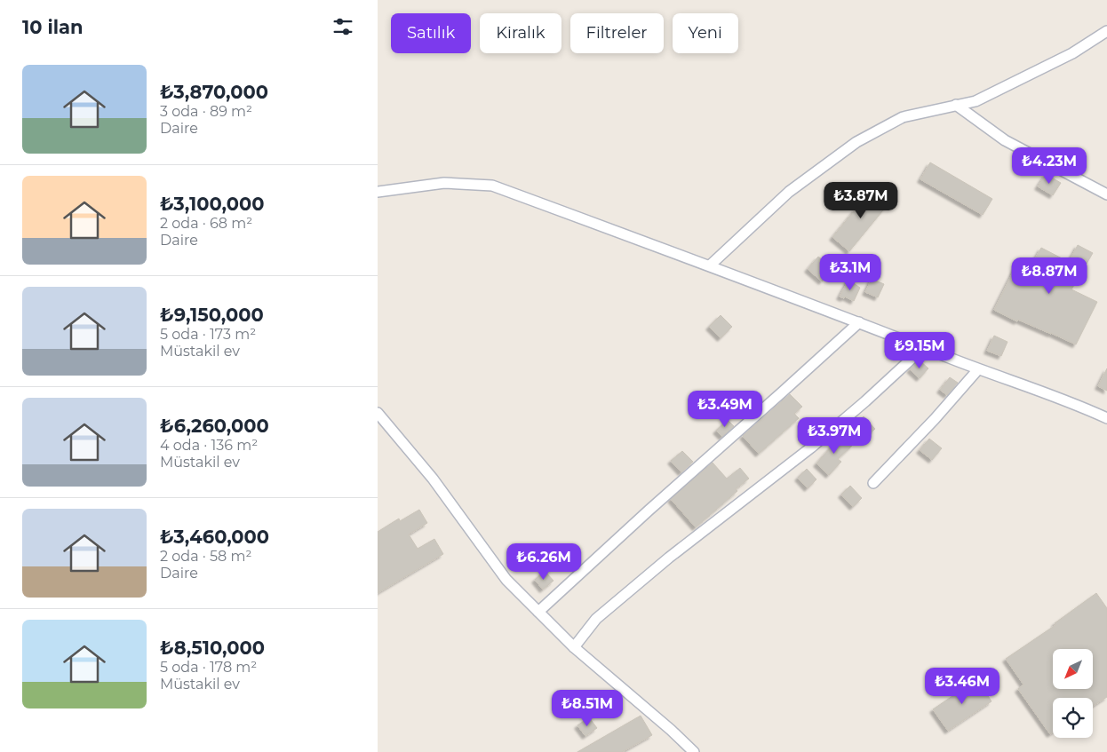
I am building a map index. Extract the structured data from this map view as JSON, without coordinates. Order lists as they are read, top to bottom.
{
  "north": "bottom left",
  "page": {
    "heading": "10 ilan",
    "chip": [
      "Satılık",
      "Kiralık",
      "Filtreler",
      "Yeni"
    ],
    "list": [
      {
        "name": "₺3,870,000",
        "note": "3 oda · 89 m² · Daire"
      },
      {
        "name": "₺3,100,000",
        "note": "2 oda · 68 m² · Daire"
      },
      {
        "name": "₺9,150,000",
        "note": "5 oda · 173 m² · Müstakil ev"
      },
      {
        "name": "₺6,260,000",
        "note": "4 oda · 136 m² · Müstakil ev"
      },
      {
        "name": "₺3,460,000",
        "note": "2 oda · 58 m² · Daire"
      },
      {
        "name": "₺8,510,000",
        "note": "5 oda · 178 m² · Müstakil ev"
      }
    ],
    "price": [
      "₺4.23M",
      "₺3.87M",
      "₺3.1M",
      "₺8.87M",
      "₺9.15M",
      "₺3.49M",
      "₺3.97M",
      "₺6.26M",
      "₺3.46M",
      "₺8.51M"
    ]
  }
}
